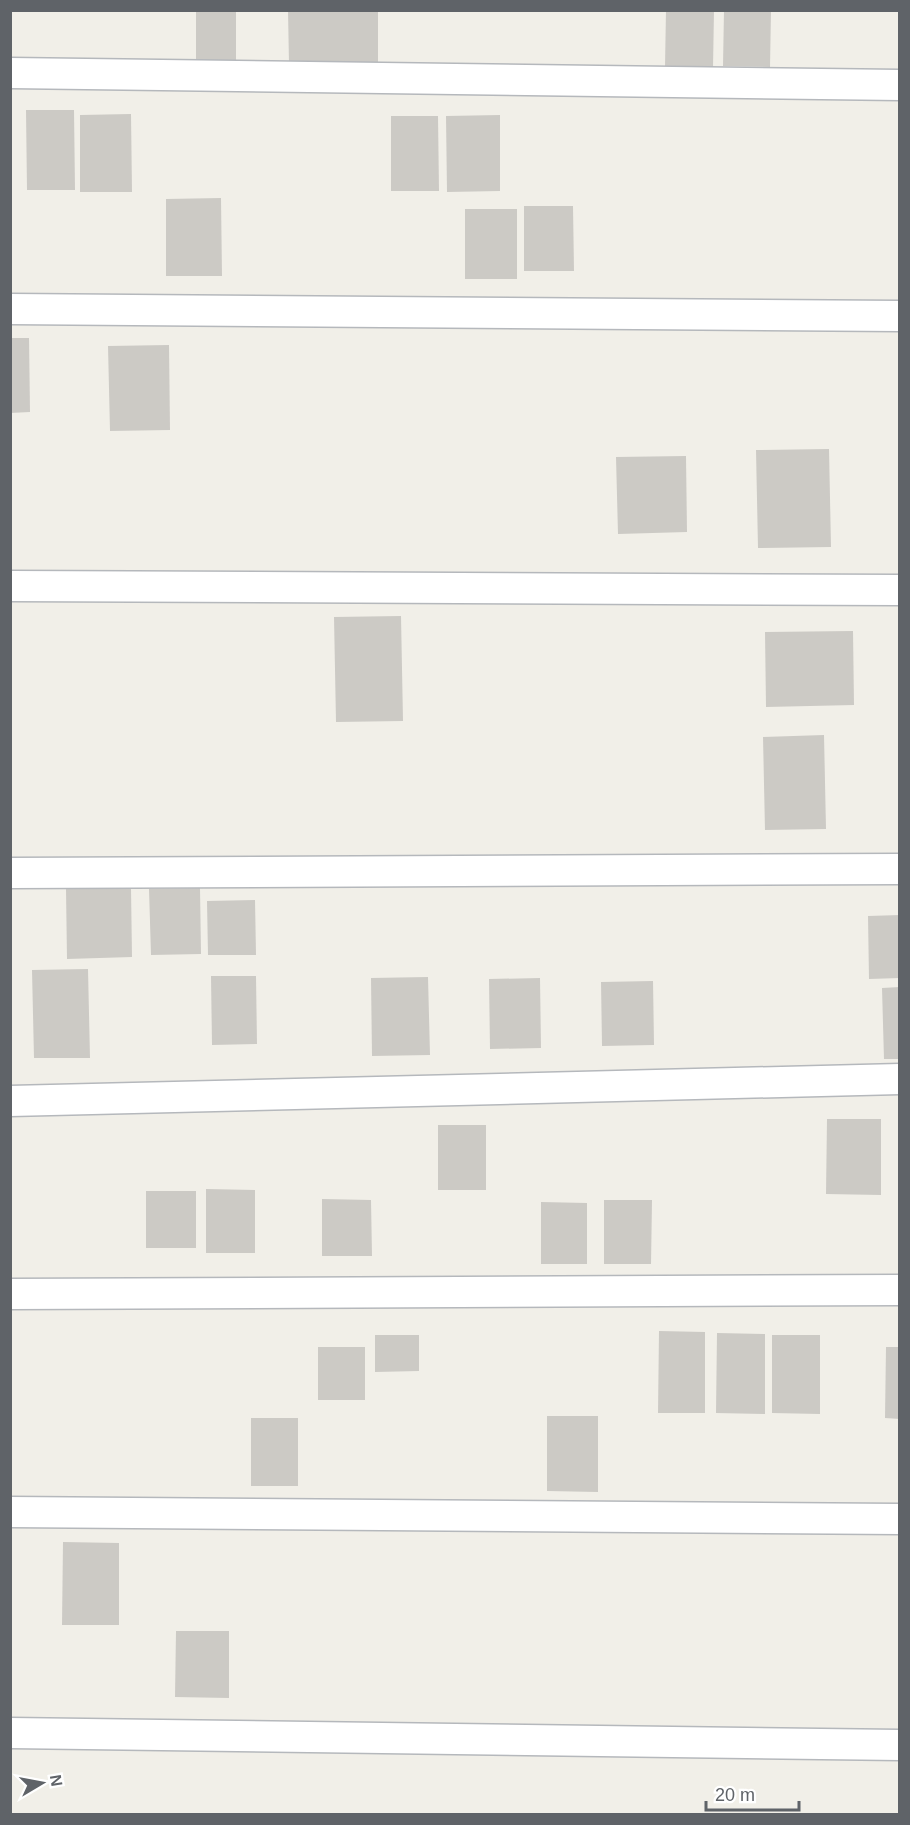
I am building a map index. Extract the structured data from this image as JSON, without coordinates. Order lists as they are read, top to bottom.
{
  "scale_bar": "20 m",
  "north": "right"
}
